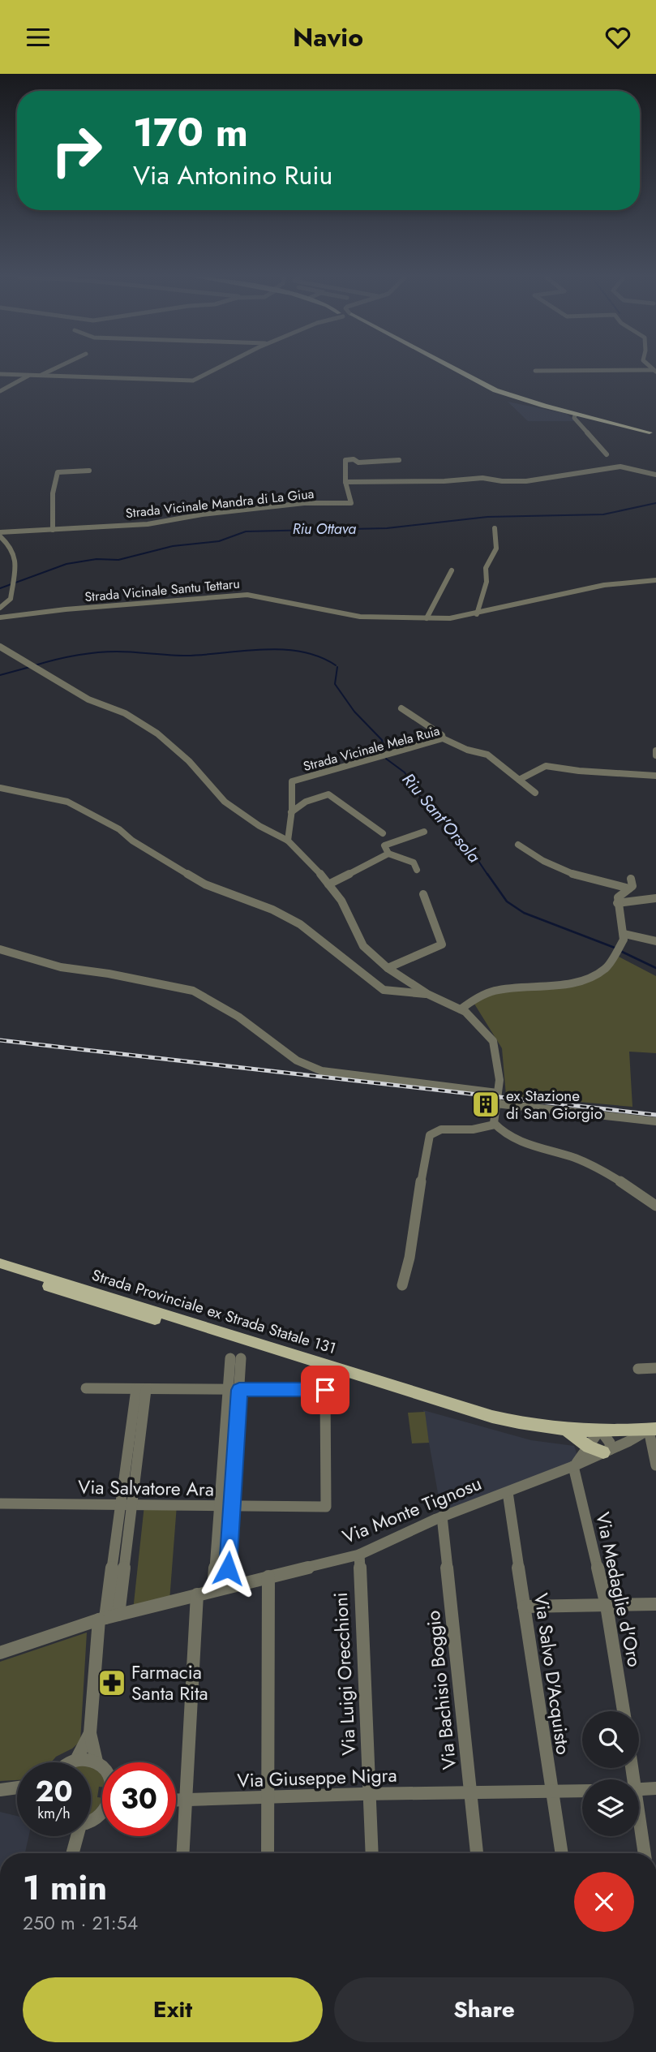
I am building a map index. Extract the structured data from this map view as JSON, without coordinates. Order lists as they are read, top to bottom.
{
  "streets": {
    "main road": ["Strada Provinciale ex Strada Statale 131"],
    "street": [
      "Strada Vicinale Mandra di La Giua",
      "Strada Vicinale Santu Tettaru",
      "Strada Vicinale Mela Ruia",
      "Via Salvatore Ara",
      "Via Monte Tignosu",
      "Via Medaglie d'Oro",
      "Via Luigi Orecchioni",
      "Via Salvo D'Acquisto",
      "Via Bachisio Boggio",
      "Via Giuseppe Nigra"
    ]
  },
  "crossings": [
    ["Via Monte Tignosu", "Via Medaglie d'Oro"],
    ["Via Monte Tignosu", "Via Luigi Orecchioni"],
    ["Via Monte Tignosu", "Via Salvo D'Acquisto"],
    ["Via Monte Tignosu", "Via Bachisio Boggio"],
    ["Via Luigi Orecchioni", "Via Giuseppe Nigra"],
    ["Via Salvo D'Acquisto", "Via Giuseppe Nigra"],
    ["Via Bachisio Boggio", "Via Giuseppe Nigra"]
  ],
  "water": ["Riu Ottava", "Riu Sant'Orsola"],
  "places": {
    "building": ["ex Stazione di San Giorgio"],
    "pharmacy": ["Farmacia Santa Rita"]
  },
  "page": {
    "header": "Navio",
    "turn": ["170 m", "Via Antonino Ruiu"],
    "speed": "20 km/h",
    "limit": "30",
    "heading": ["1 min", "250 m · 21:54"],
    "buttons": ["Exit", "Share"]
  }
}
